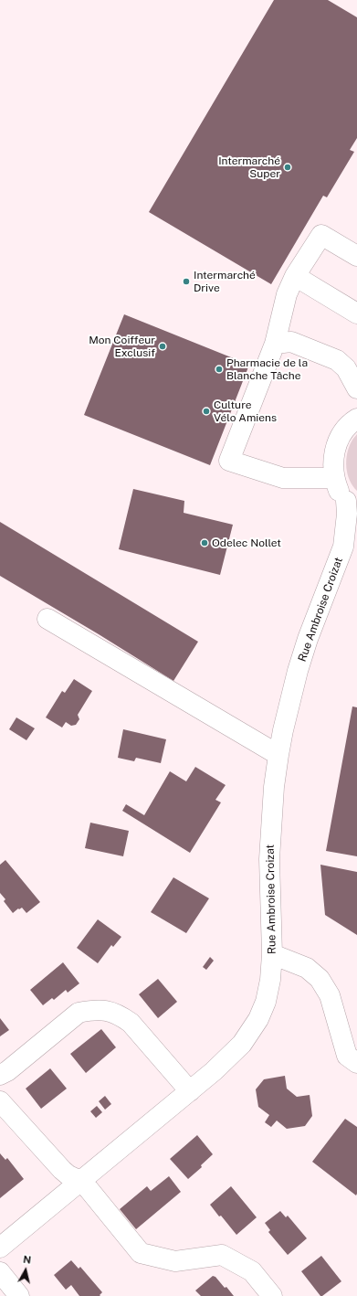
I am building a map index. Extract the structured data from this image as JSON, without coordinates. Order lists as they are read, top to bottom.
{
  "streets": {
    "street": ["Rue Ambroise Croizat"]
  },
  "places": [
    "Intermarché Super",
    "Intermarché Drive",
    "Mon Coiffeur Exclusif",
    "Pharmacie de la Blanche Tâche",
    "Culture Vélo Amiens",
    "Odelec Nollet"
  ],
  "north": "top"
}
